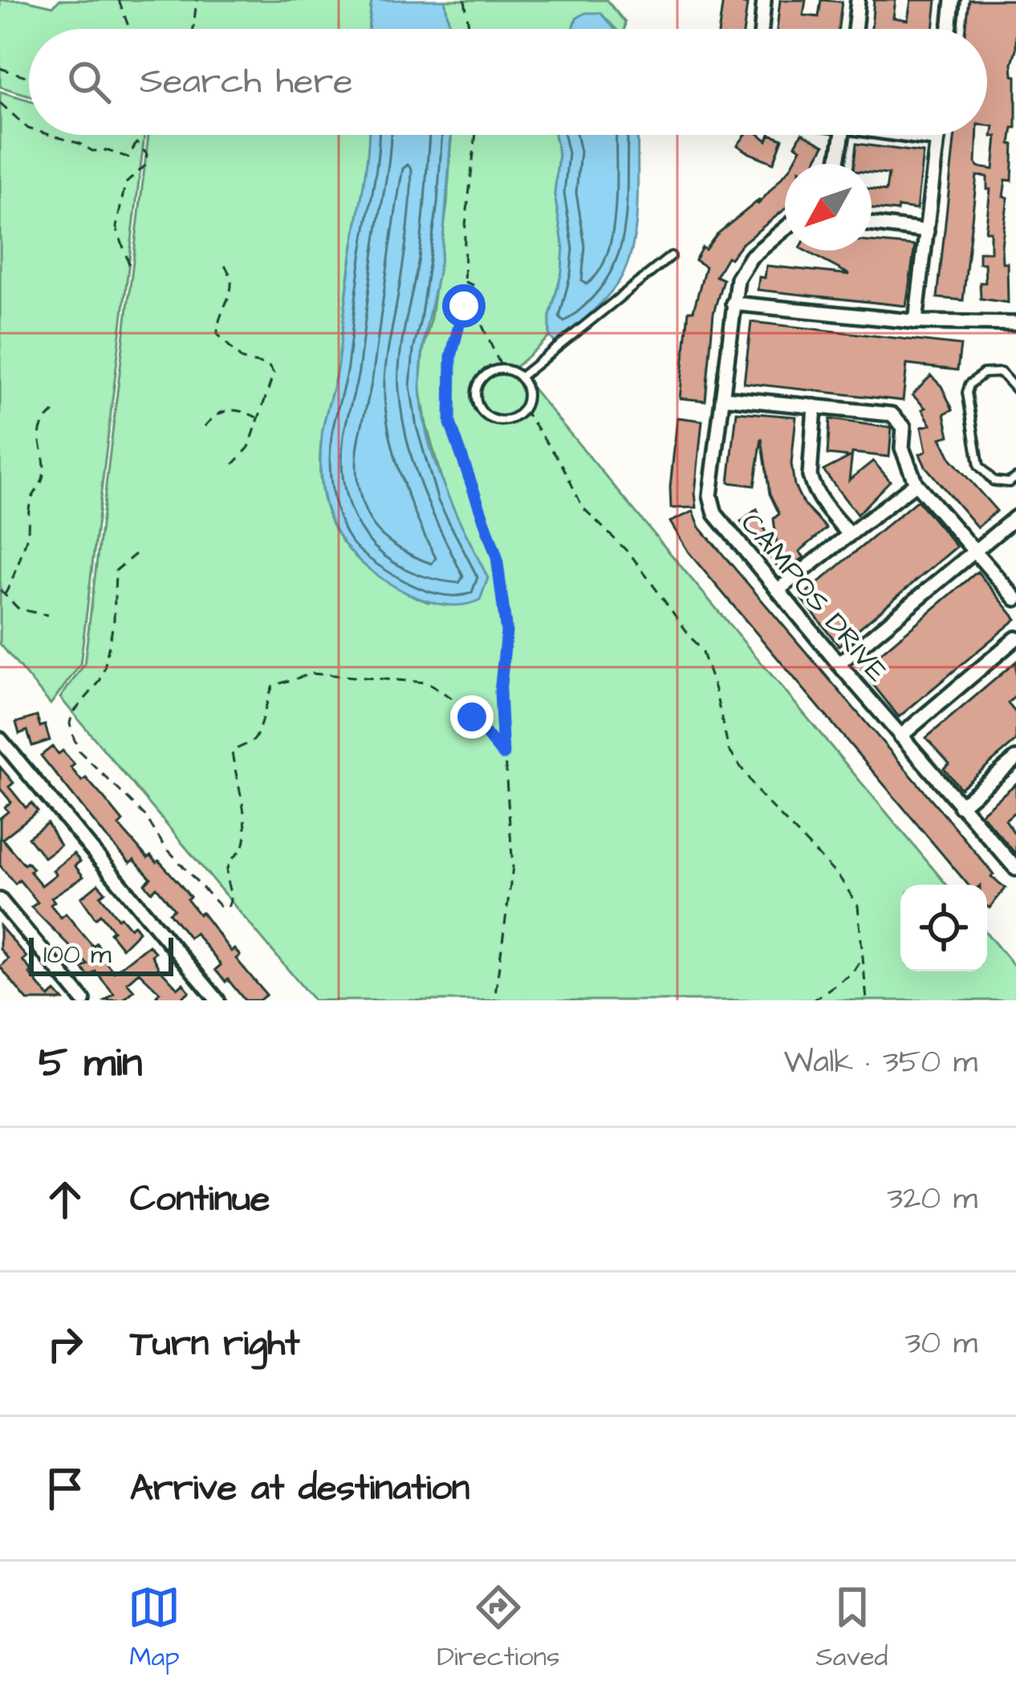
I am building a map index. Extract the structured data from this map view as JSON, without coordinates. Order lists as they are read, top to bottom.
{
  "streets": {
    "street": ["CAMPOS DRIVE"]
  },
  "scale_bar": "100 m",
  "north": "bottom left",
  "page": {
    "search": "Search here",
    "scale": "100 m",
    "heading": ["5 min", "Walk · 350 m"],
    "list": [
      ["Continue", "320 m"],
      ["Turn right", "30 m"],
      "Arrive at destination"
    ],
    "nav": ["Map", "Directions", "Saved"]
  }
}
